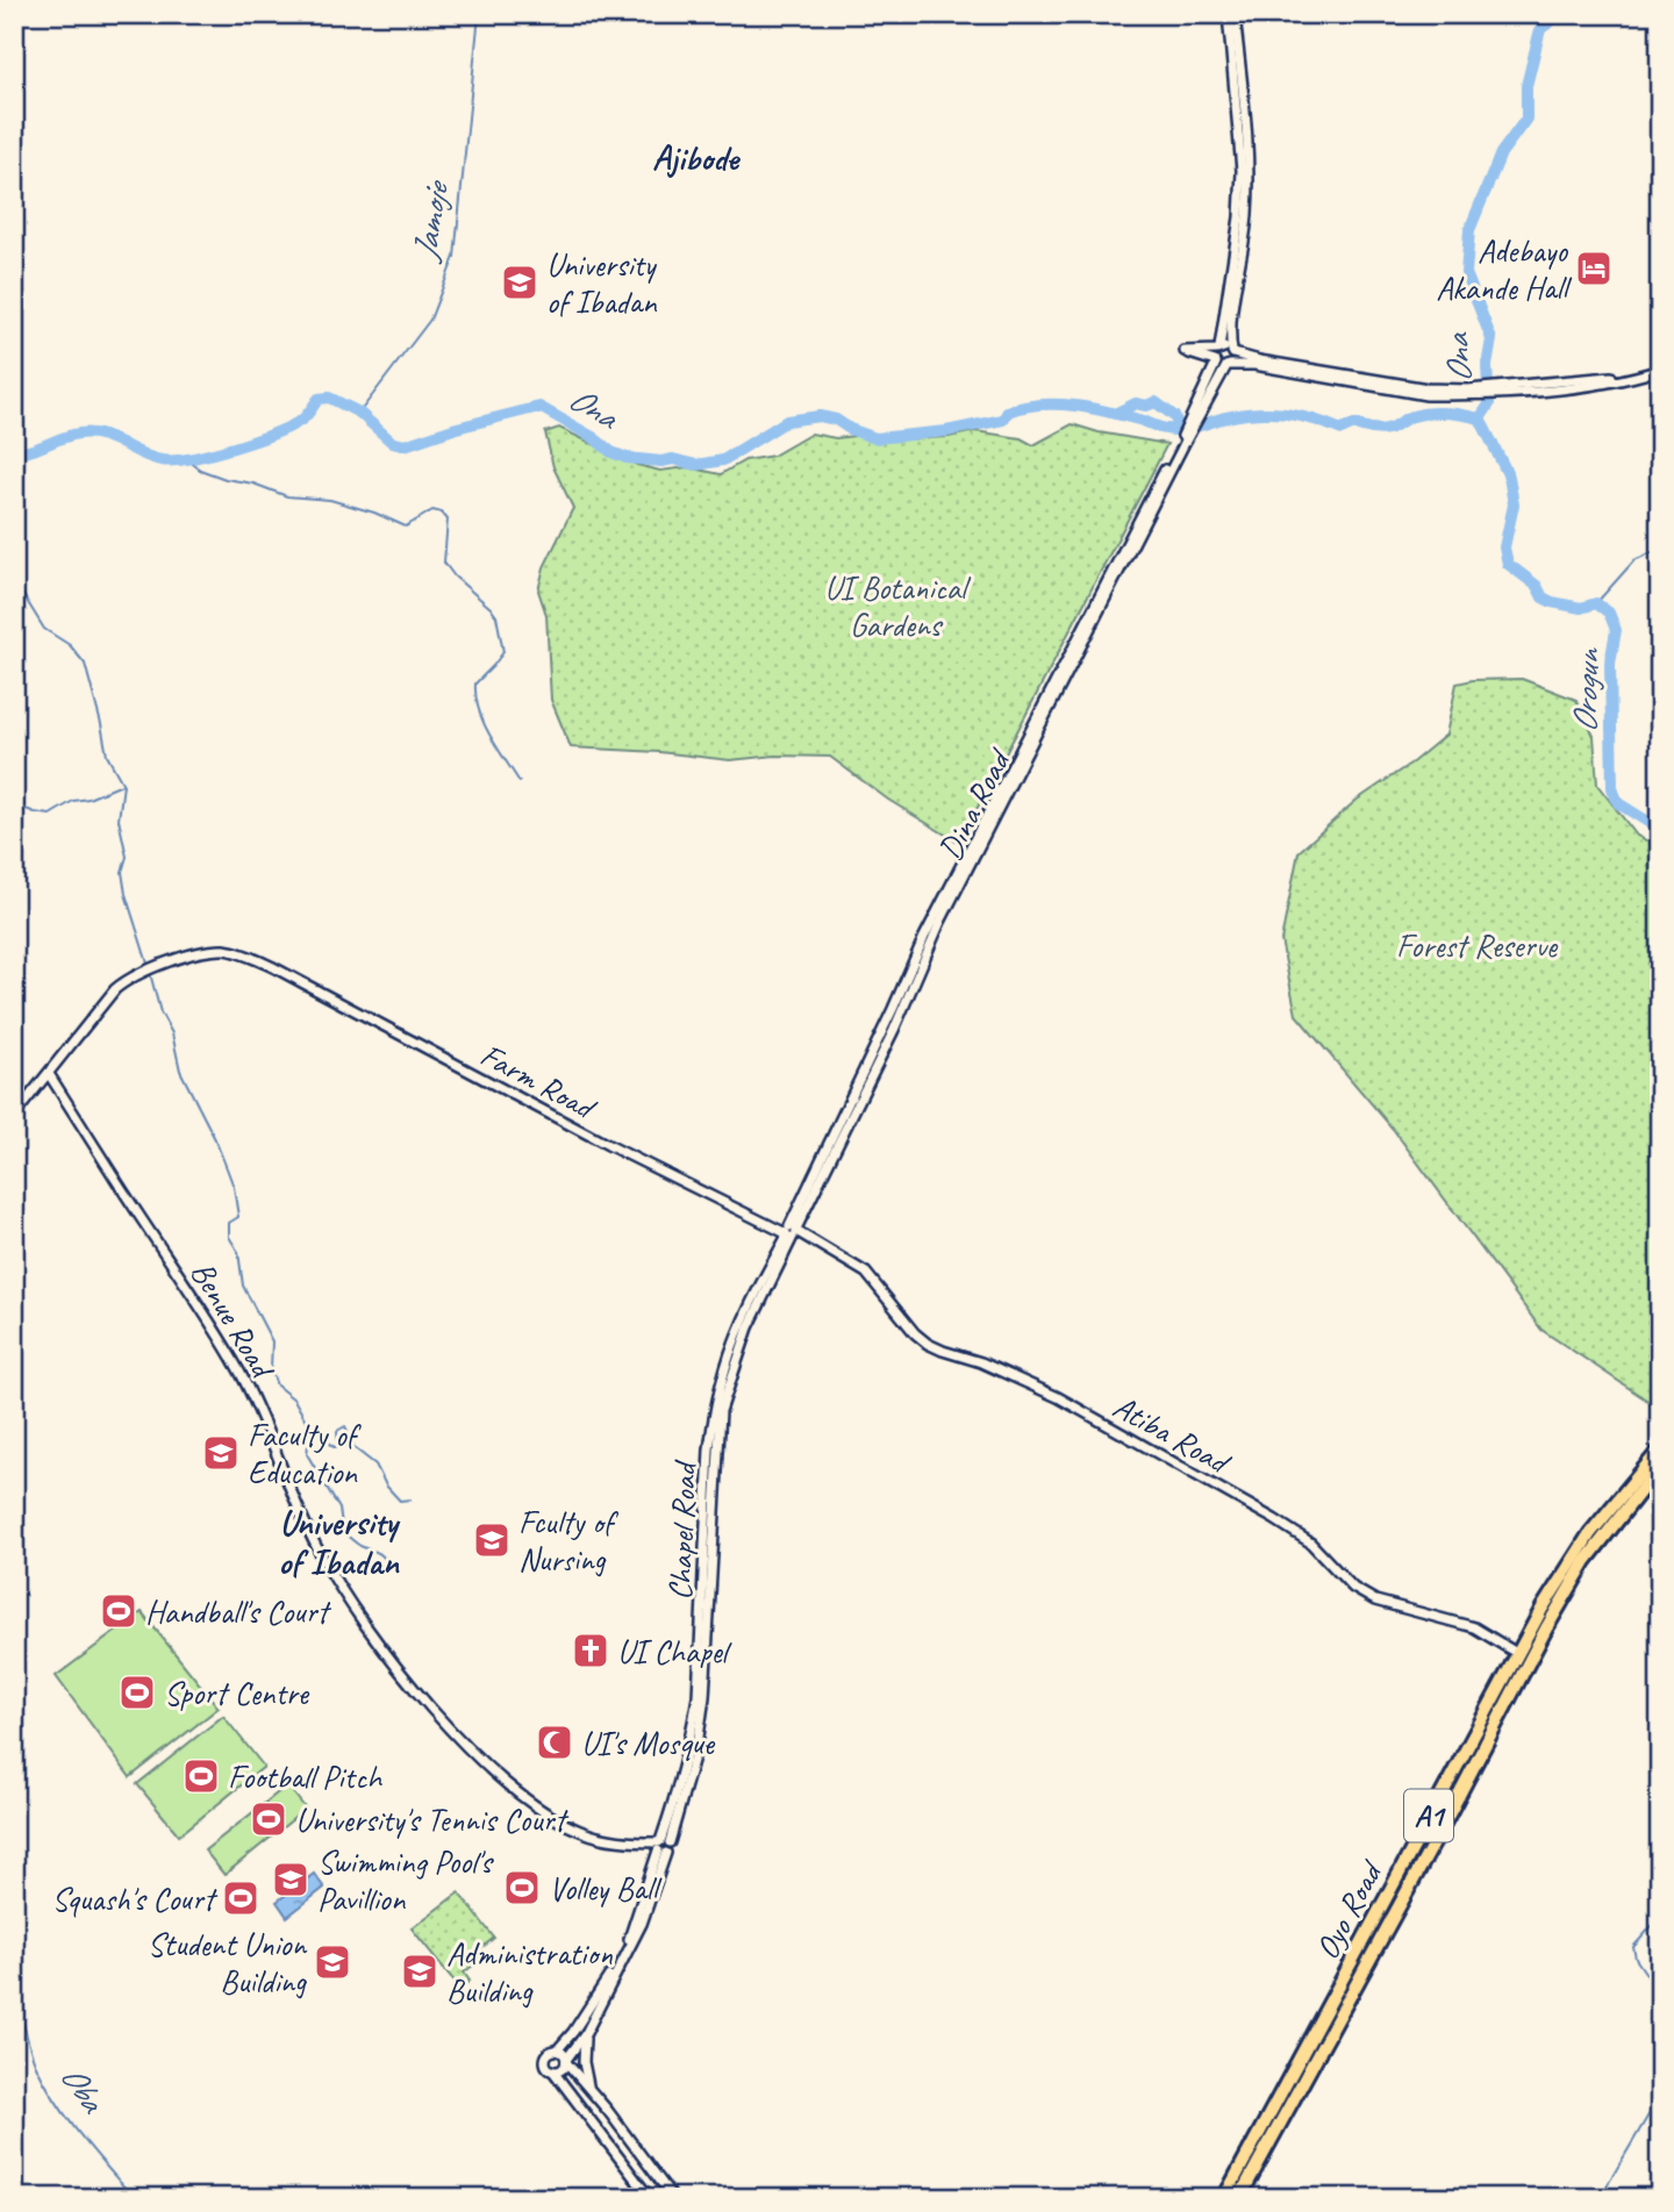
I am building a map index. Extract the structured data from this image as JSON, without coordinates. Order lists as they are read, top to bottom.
{
  "streets": {
    "highway": ["A1", "Oyo Road"],
    "street": [
      "Dina Road",
      "Farm Road",
      "Benue Road",
      "Atiba Road",
      "Chapel Road"
    ]
  },
  "crossings": [
    ["Dina Road", "Farm Road"],
    ["Dina Road", "Atiba Road"],
    ["Dina Road", "Chapel Road"],
    ["Farm Road", "Benue Road"],
    ["Farm Road", "Atiba Road"],
    ["Farm Road", "Chapel Road"],
    ["Benue Road", "Chapel Road"],
    ["Atiba Road", "Chapel Road"],
    ["Atiba Road", "Oyo Road"]
  ],
  "districts": ["Ajibode", "University of Ibadan"],
  "water": [
    "Jamoje",
    "Ona",
    "Orogun",
    "Oba"
  ],
  "parks": ["UI Botanical Gardens", "Forest Reserve"],
  "places": {
    "hotel": ["Adebayo Akande Hall"],
    "school or university": [
      "University of Ibadan",
      "Faculty of Education",
      "Fculty of Nursing",
      "Swimming Pool's Pavillion",
      "Student Union Building",
      "Administration Building"
    ],
    "sports": [
      "Handball's Court",
      "Sport Centre",
      "Football Pitch",
      "University's Tennis Court",
      "Volley Ball",
      "Squash's Court"
    ],
    "church": ["UI Chapel"],
    "mosque": ["UI's Mosque"]
  }
}
